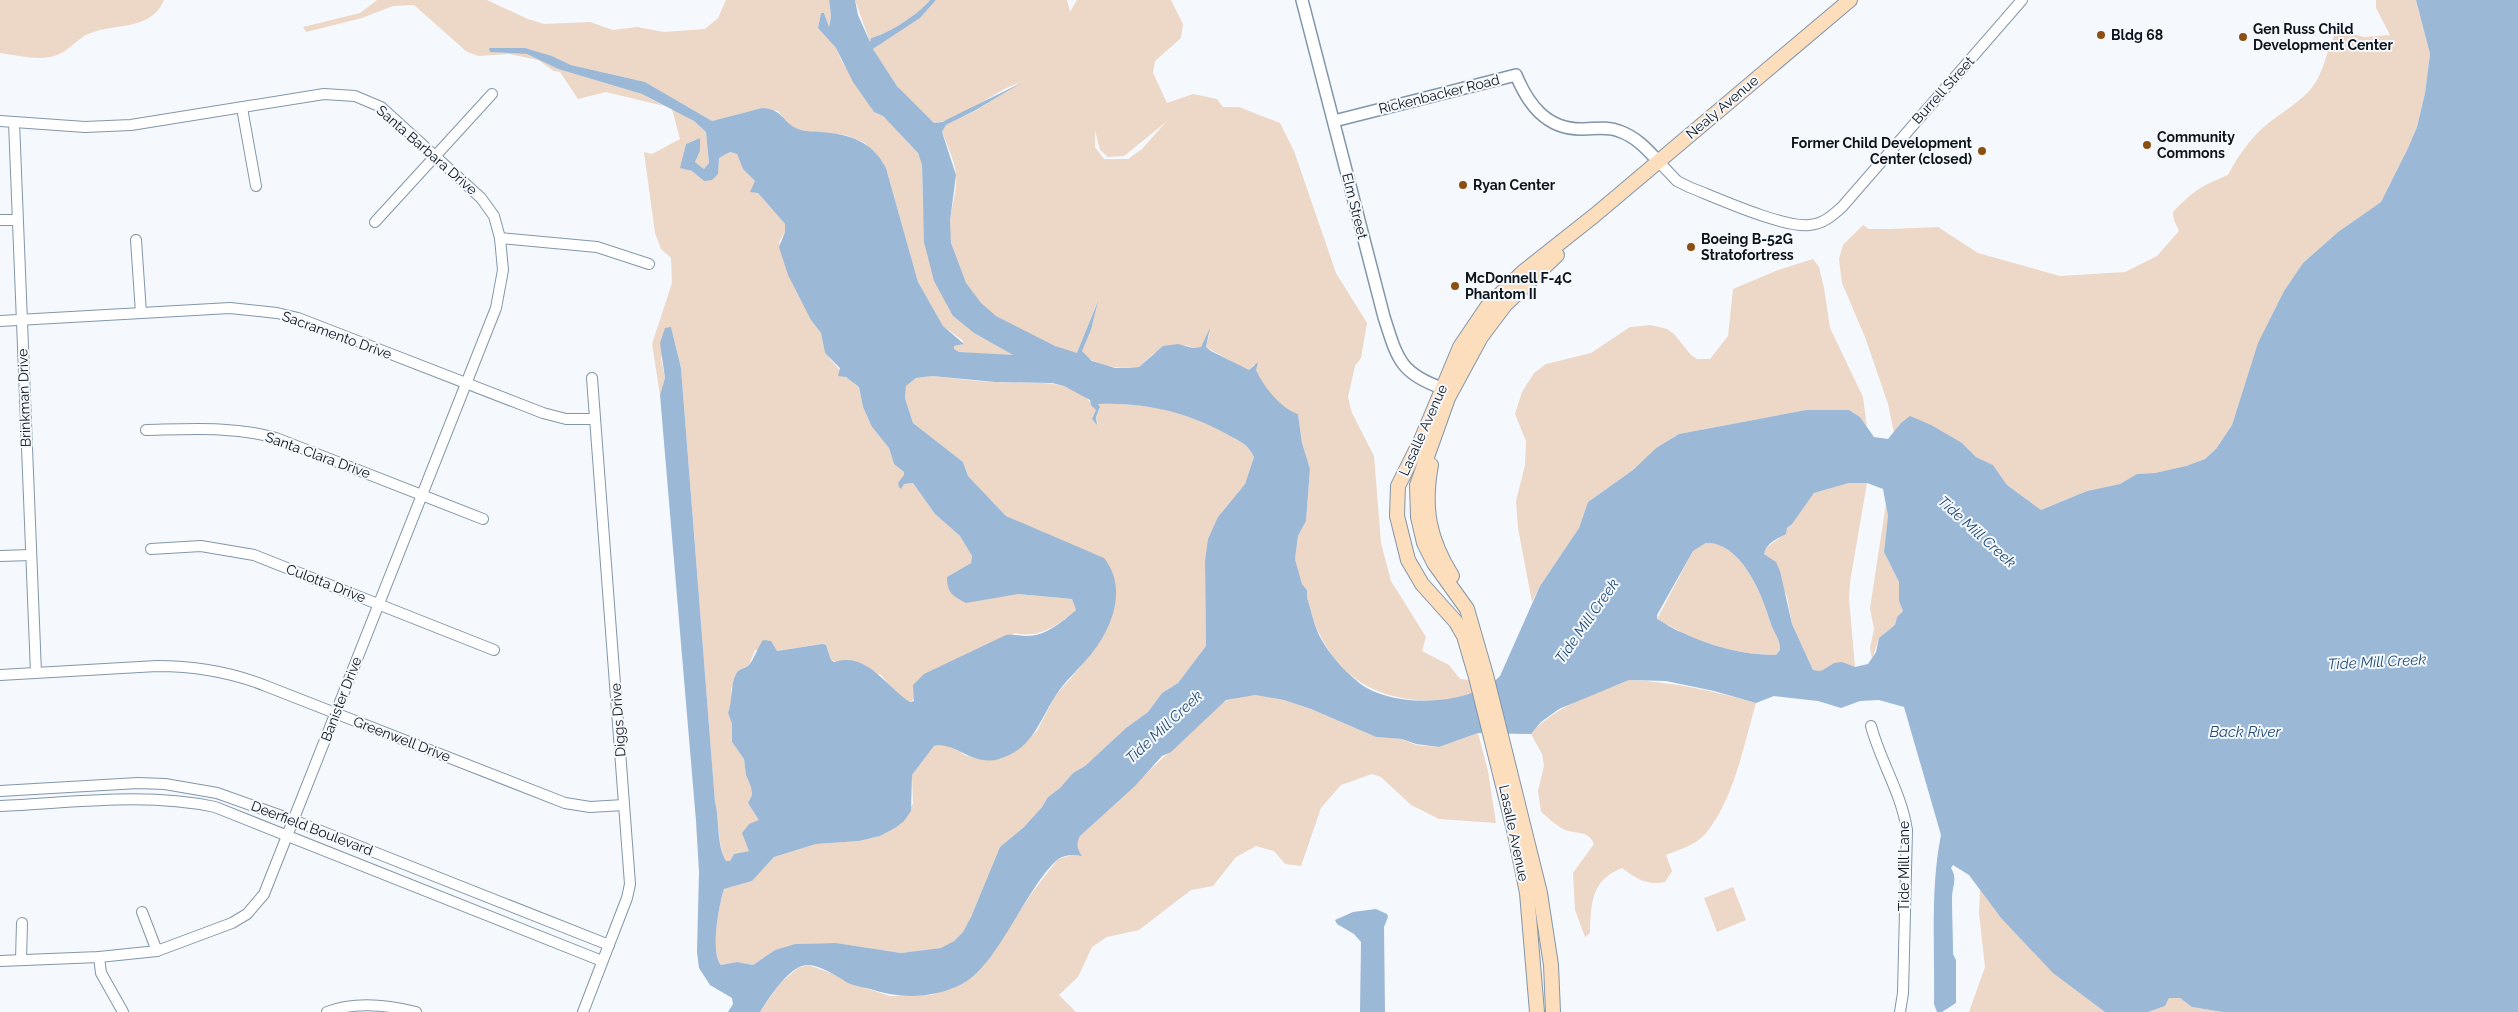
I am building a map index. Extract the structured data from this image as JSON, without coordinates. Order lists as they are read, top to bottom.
{
  "streets": {
    "main road": ["Nealy Avenue", "Lasalle Avenue"],
    "street": [
      "Burrell Street",
      "Rickenbacker Road",
      "Santa Barbara Drive",
      "Elm Street",
      "Sacramento Drive",
      "Brinkman Drive",
      "Santa Clara Drive",
      "Culotta Drive",
      "Banister Drive",
      "Diggs Drive",
      "Greenwell Drive",
      "Deerfield Boulevard",
      "Tide Mill Lane"
    ]
  },
  "crossings": [
    ["Burrell Street", "Rickenbacker Road"],
    ["Burrell Street", "Nealy Avenue"],
    ["Rickenbacker Road", "Nealy Avenue"],
    ["Rickenbacker Road", "Elm Street"],
    ["Nealy Avenue", "Lasalle Avenue"],
    ["Santa Barbara Drive", "Brinkman Drive"],
    ["Santa Barbara Drive", "Banister Drive"],
    ["Elm Street", "Lasalle Avenue"],
    ["Sacramento Drive", "Brinkman Drive"],
    ["Sacramento Drive", "Banister Drive"],
    ["Sacramento Drive", "Diggs Drive"],
    ["Brinkman Drive", "Greenwell Drive"],
    ["Santa Clara Drive", "Banister Drive"],
    ["Culotta Drive", "Banister Drive"],
    ["Banister Drive", "Greenwell Drive"],
    ["Banister Drive", "Deerfield Boulevard"],
    ["Diggs Drive", "Greenwell Drive"],
    ["Diggs Drive", "Deerfield Boulevard"]
  ],
  "water": ["Tide Mill Creek", "Back River"],
  "places": [
    "Bldg 68",
    "Gen Russ Child Development Center",
    "Community Commons",
    "Former Child Development Center (closed)",
    "Ryan Center",
    "Boeing B-52G Stratofortress",
    "McDonnell F-4C Phantom II"
  ]
}
